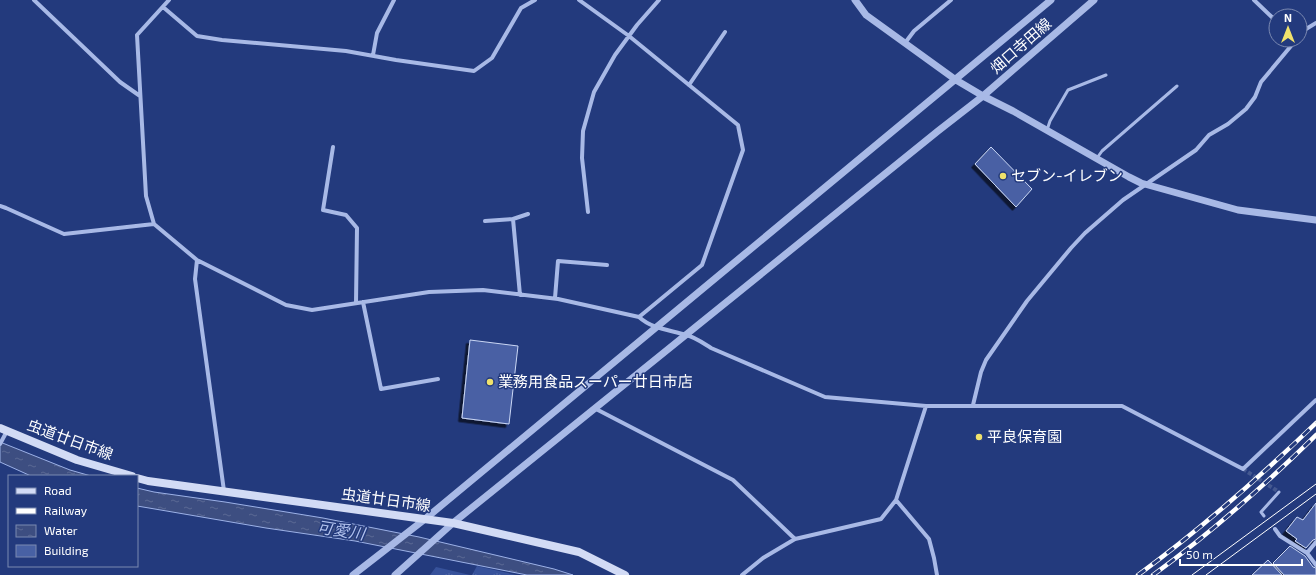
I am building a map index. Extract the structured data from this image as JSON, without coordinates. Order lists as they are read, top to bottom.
{
  "streets": {
    "main road": ["虫道廿日市線"],
    "street": ["畑口寺田線"]
  },
  "crossings": [
    ["畑口寺田線", "虫道廿日市線"]
  ],
  "water": ["可愛川"],
  "places": ["セブン-イレブン", "業務用食品スーパー廿日市店", "平良保育園"],
  "legend": [
    "Road",
    "Railway",
    "Water",
    "Building"
  ],
  "scale_bar": "50 m",
  "north": "top"
}
